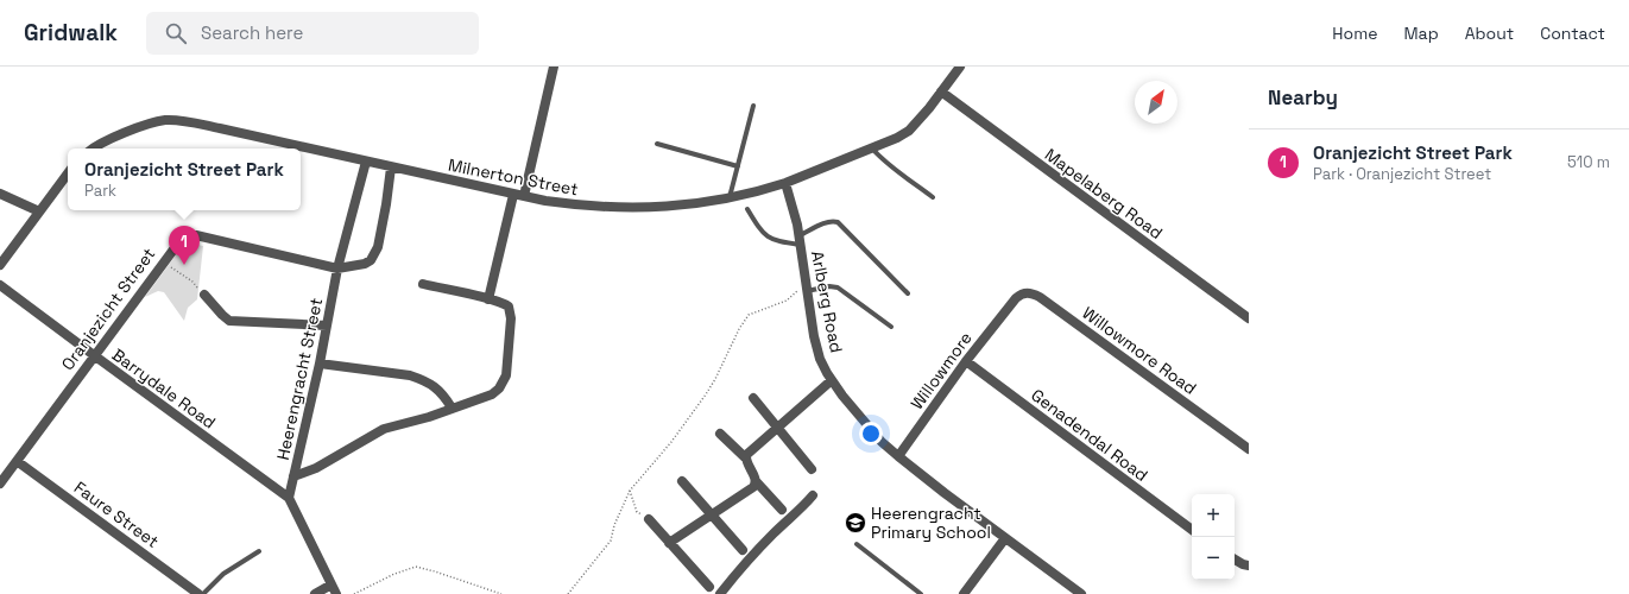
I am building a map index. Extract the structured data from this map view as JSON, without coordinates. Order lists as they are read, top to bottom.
{
  "streets": {
    "street": [
      "Milnerton Street",
      "Mapelaberg Road",
      "Arlberg Road",
      "Oranjezicht Street",
      "Willowmore Road",
      "Willowmore",
      "Heerengracht Street",
      "Barrydale Road",
      "Genadendal Road",
      "Faure Street"
    ]
  },
  "crossings": [
    ["Milnerton Street", "Mapelaberg Road"],
    ["Milnerton Street", "Arlberg Road"],
    ["Milnerton Street", "Heerengracht Street"],
    ["Arlberg Road", "Willowmore"],
    ["Oranjezicht Street", "Heerengracht Street"],
    ["Oranjezicht Street", "Barrydale Road"],
    ["Oranjezicht Street", "Faure Street"],
    ["Willowmore Road", "Willowmore"],
    ["Willowmore", "Genadendal Road"],
    ["Heerengracht Street", "Barrydale Road"]
  ],
  "places": {
    "school or university": ["Heerengracht Primary School"]
  },
  "north": "top right",
  "page": {
    "header": "Gridwalk",
    "search": "Search here",
    "nav": [
      "Home",
      "Map",
      "About",
      "Contact"
    ],
    "heading": "Nearby",
    "list": [
      {
        "mark": "1",
        "name": "Oranjezicht Street Park",
        "note": "Park · Oranjezicht Street",
        "value": "510 m"
      }
    ],
    "popup": ["Oranjezicht Street Park", "Park"],
    "pins": "1",
    "map_buttons": ["+", "−"]
  }
}
